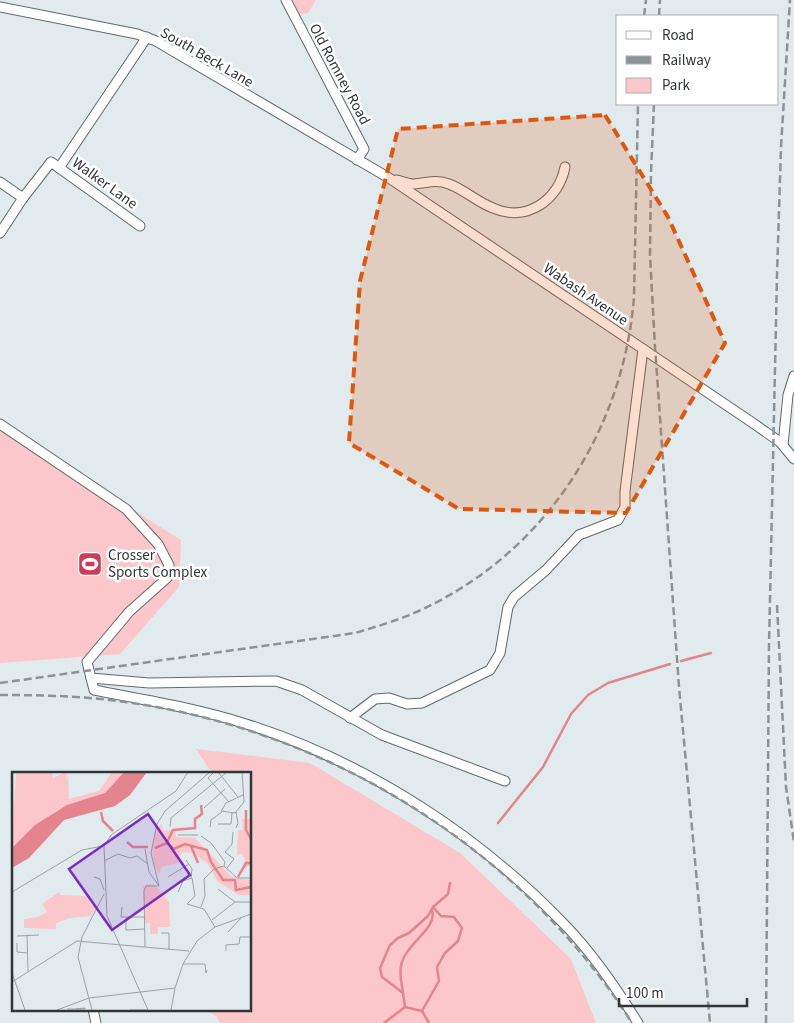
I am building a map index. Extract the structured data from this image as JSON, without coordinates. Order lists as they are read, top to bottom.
{
  "streets": {
    "street": [
      "South Beck Lane",
      "Old Romney Road",
      "Walker Lane",
      "Wabash Avenue"
    ]
  },
  "crossings": [
    ["South Beck Lane", "Old Romney Road"],
    ["South Beck Lane", "Wabash Avenue"],
    ["Old Romney Road", "Wabash Avenue"]
  ],
  "places": {
    "sports": ["Crosser Sports Complex"]
  },
  "legend": ["Road", "Railway", "Park"],
  "scale_bar": "100 m"
}
